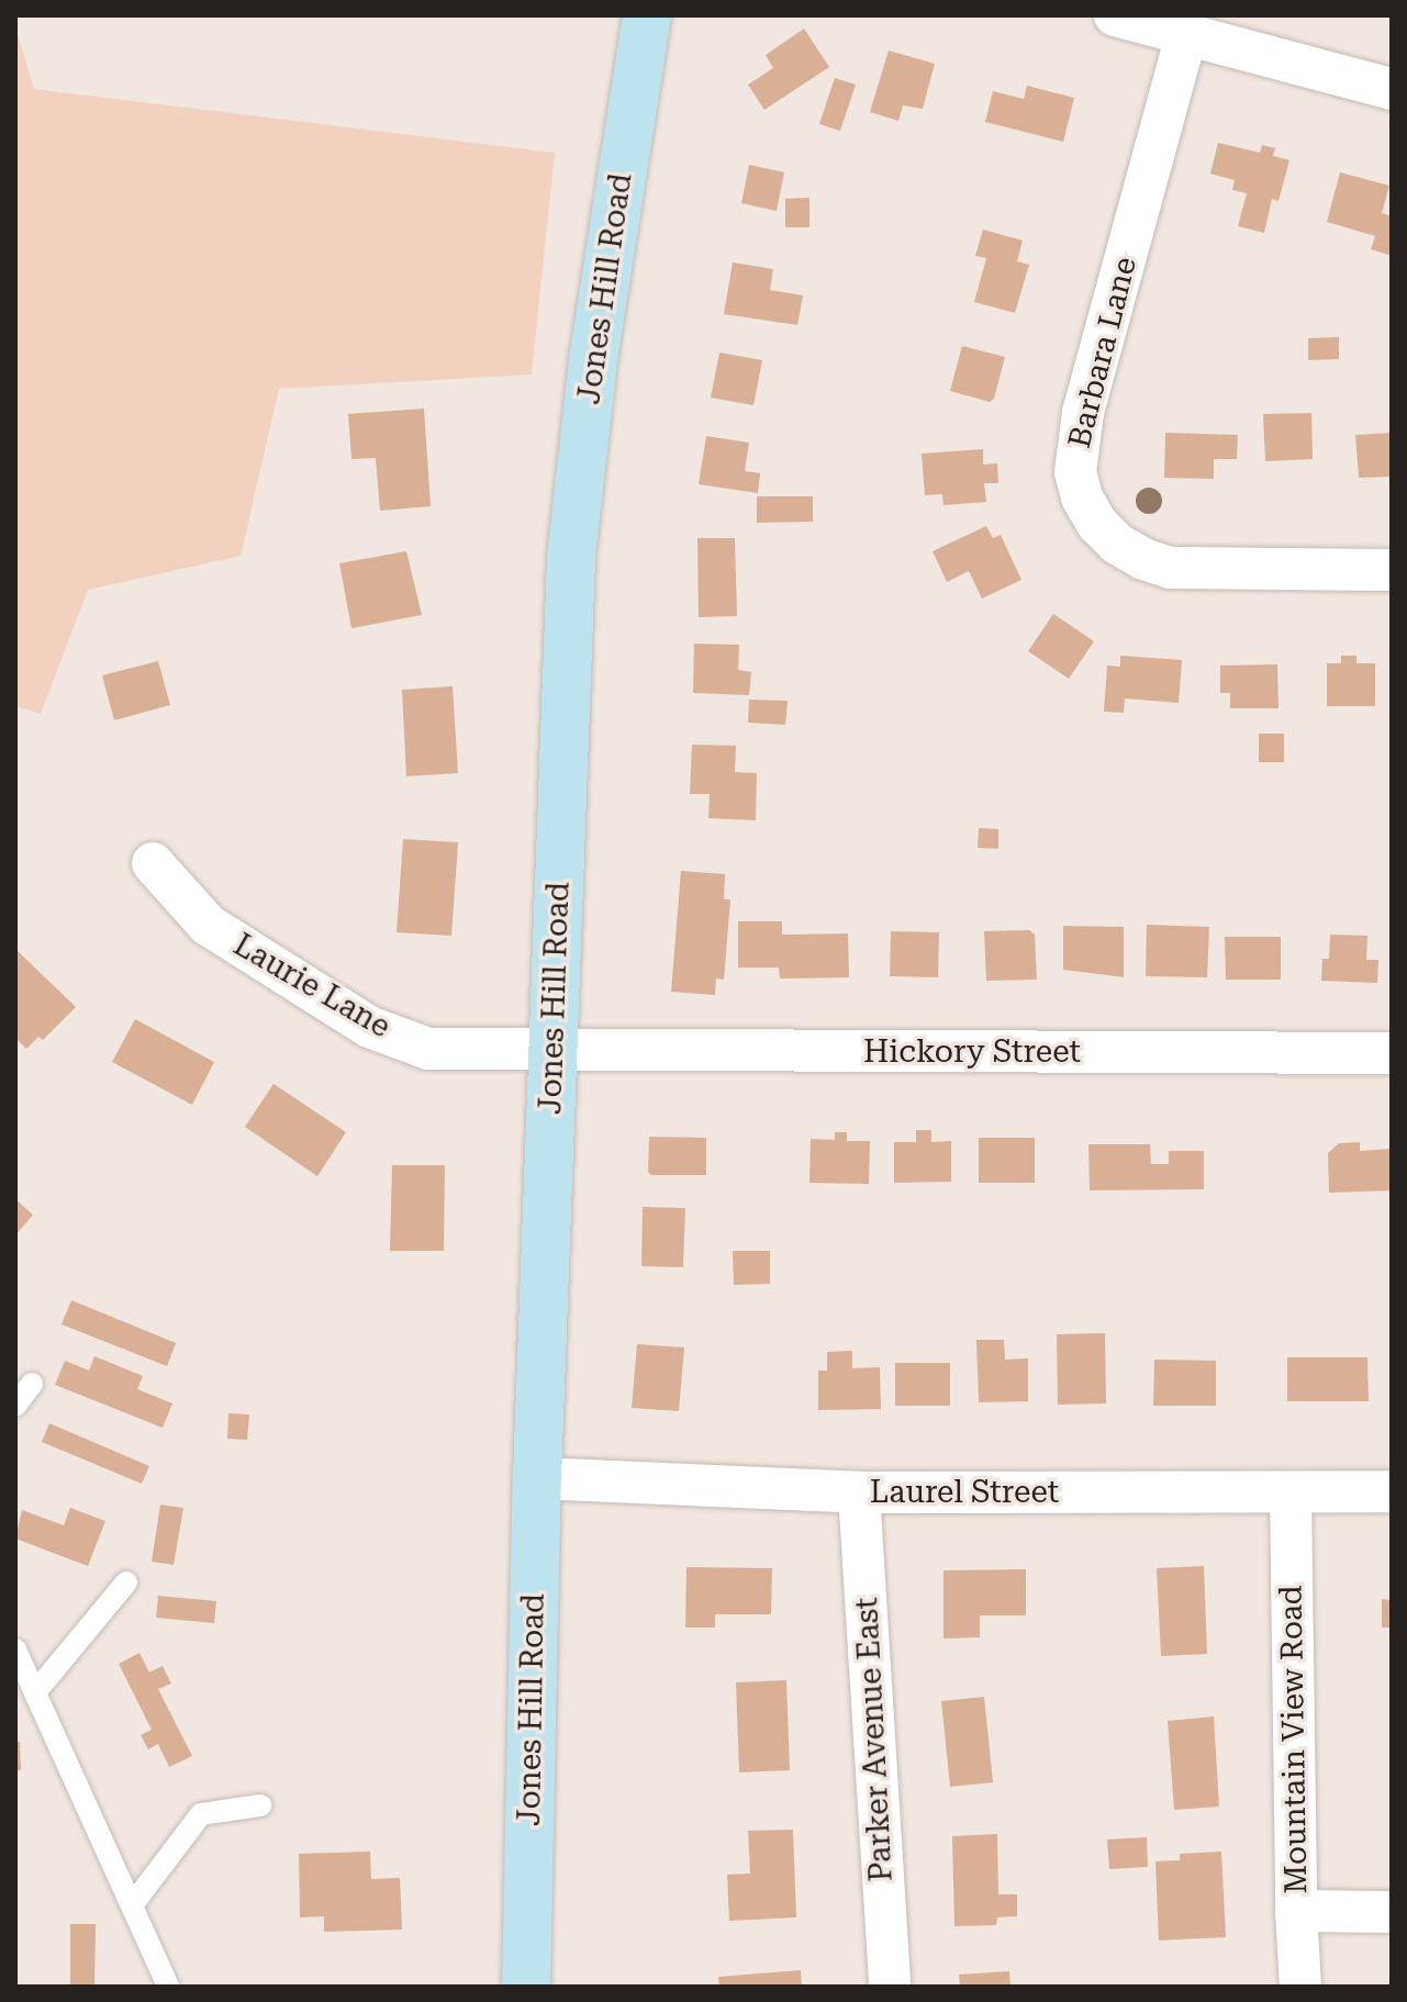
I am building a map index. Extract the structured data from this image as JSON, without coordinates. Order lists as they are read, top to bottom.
{
  "streets": {
    "main road": ["Jones Hill Road"],
    "street": [
      "Barbara Lane",
      "Laurie Lane",
      "Hickory Street",
      "Laurel Street",
      "Parker Avenue East",
      "Mountain View Road"
    ]
  },
  "crossings": [
    ["Jones Hill Road", "Laurie Lane"],
    ["Jones Hill Road", "Hickory Street"],
    ["Jones Hill Road", "Laurel Street"],
    ["Laurie Lane", "Hickory Street"],
    ["Laurel Street", "Parker Avenue East"],
    ["Laurel Street", "Mountain View Road"]
  ]
}
